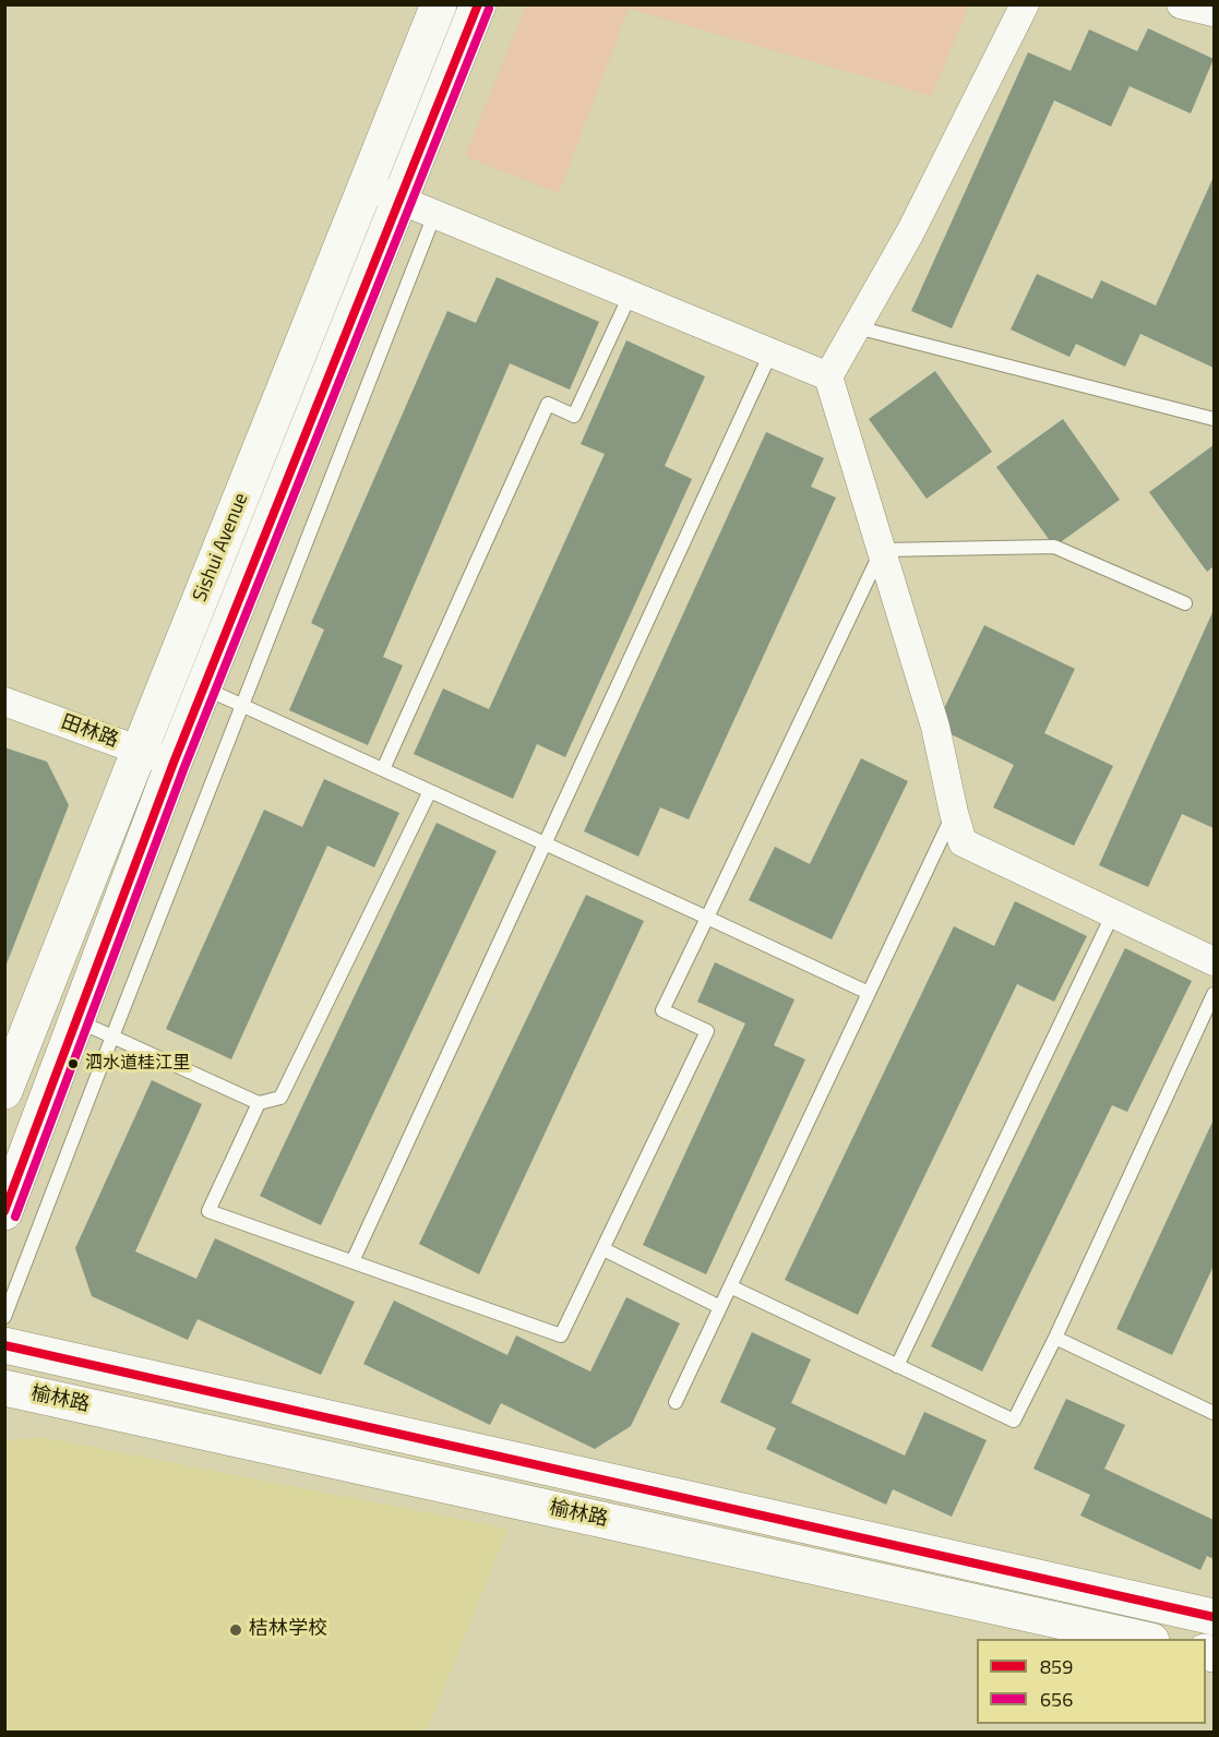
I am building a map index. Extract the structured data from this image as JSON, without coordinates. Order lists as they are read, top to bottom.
{
  "streets": {
    "street": ["Sishui Avenue", "田林路", "榆林路"]
  },
  "crossings": [
    ["Sishui Avenue", "田林路"]
  ],
  "places": ["泗水道桂江里", "桔林学校"],
  "lines": ["transit line 859", "transit line 656"],
  "legend": ["859", "656"]
}
